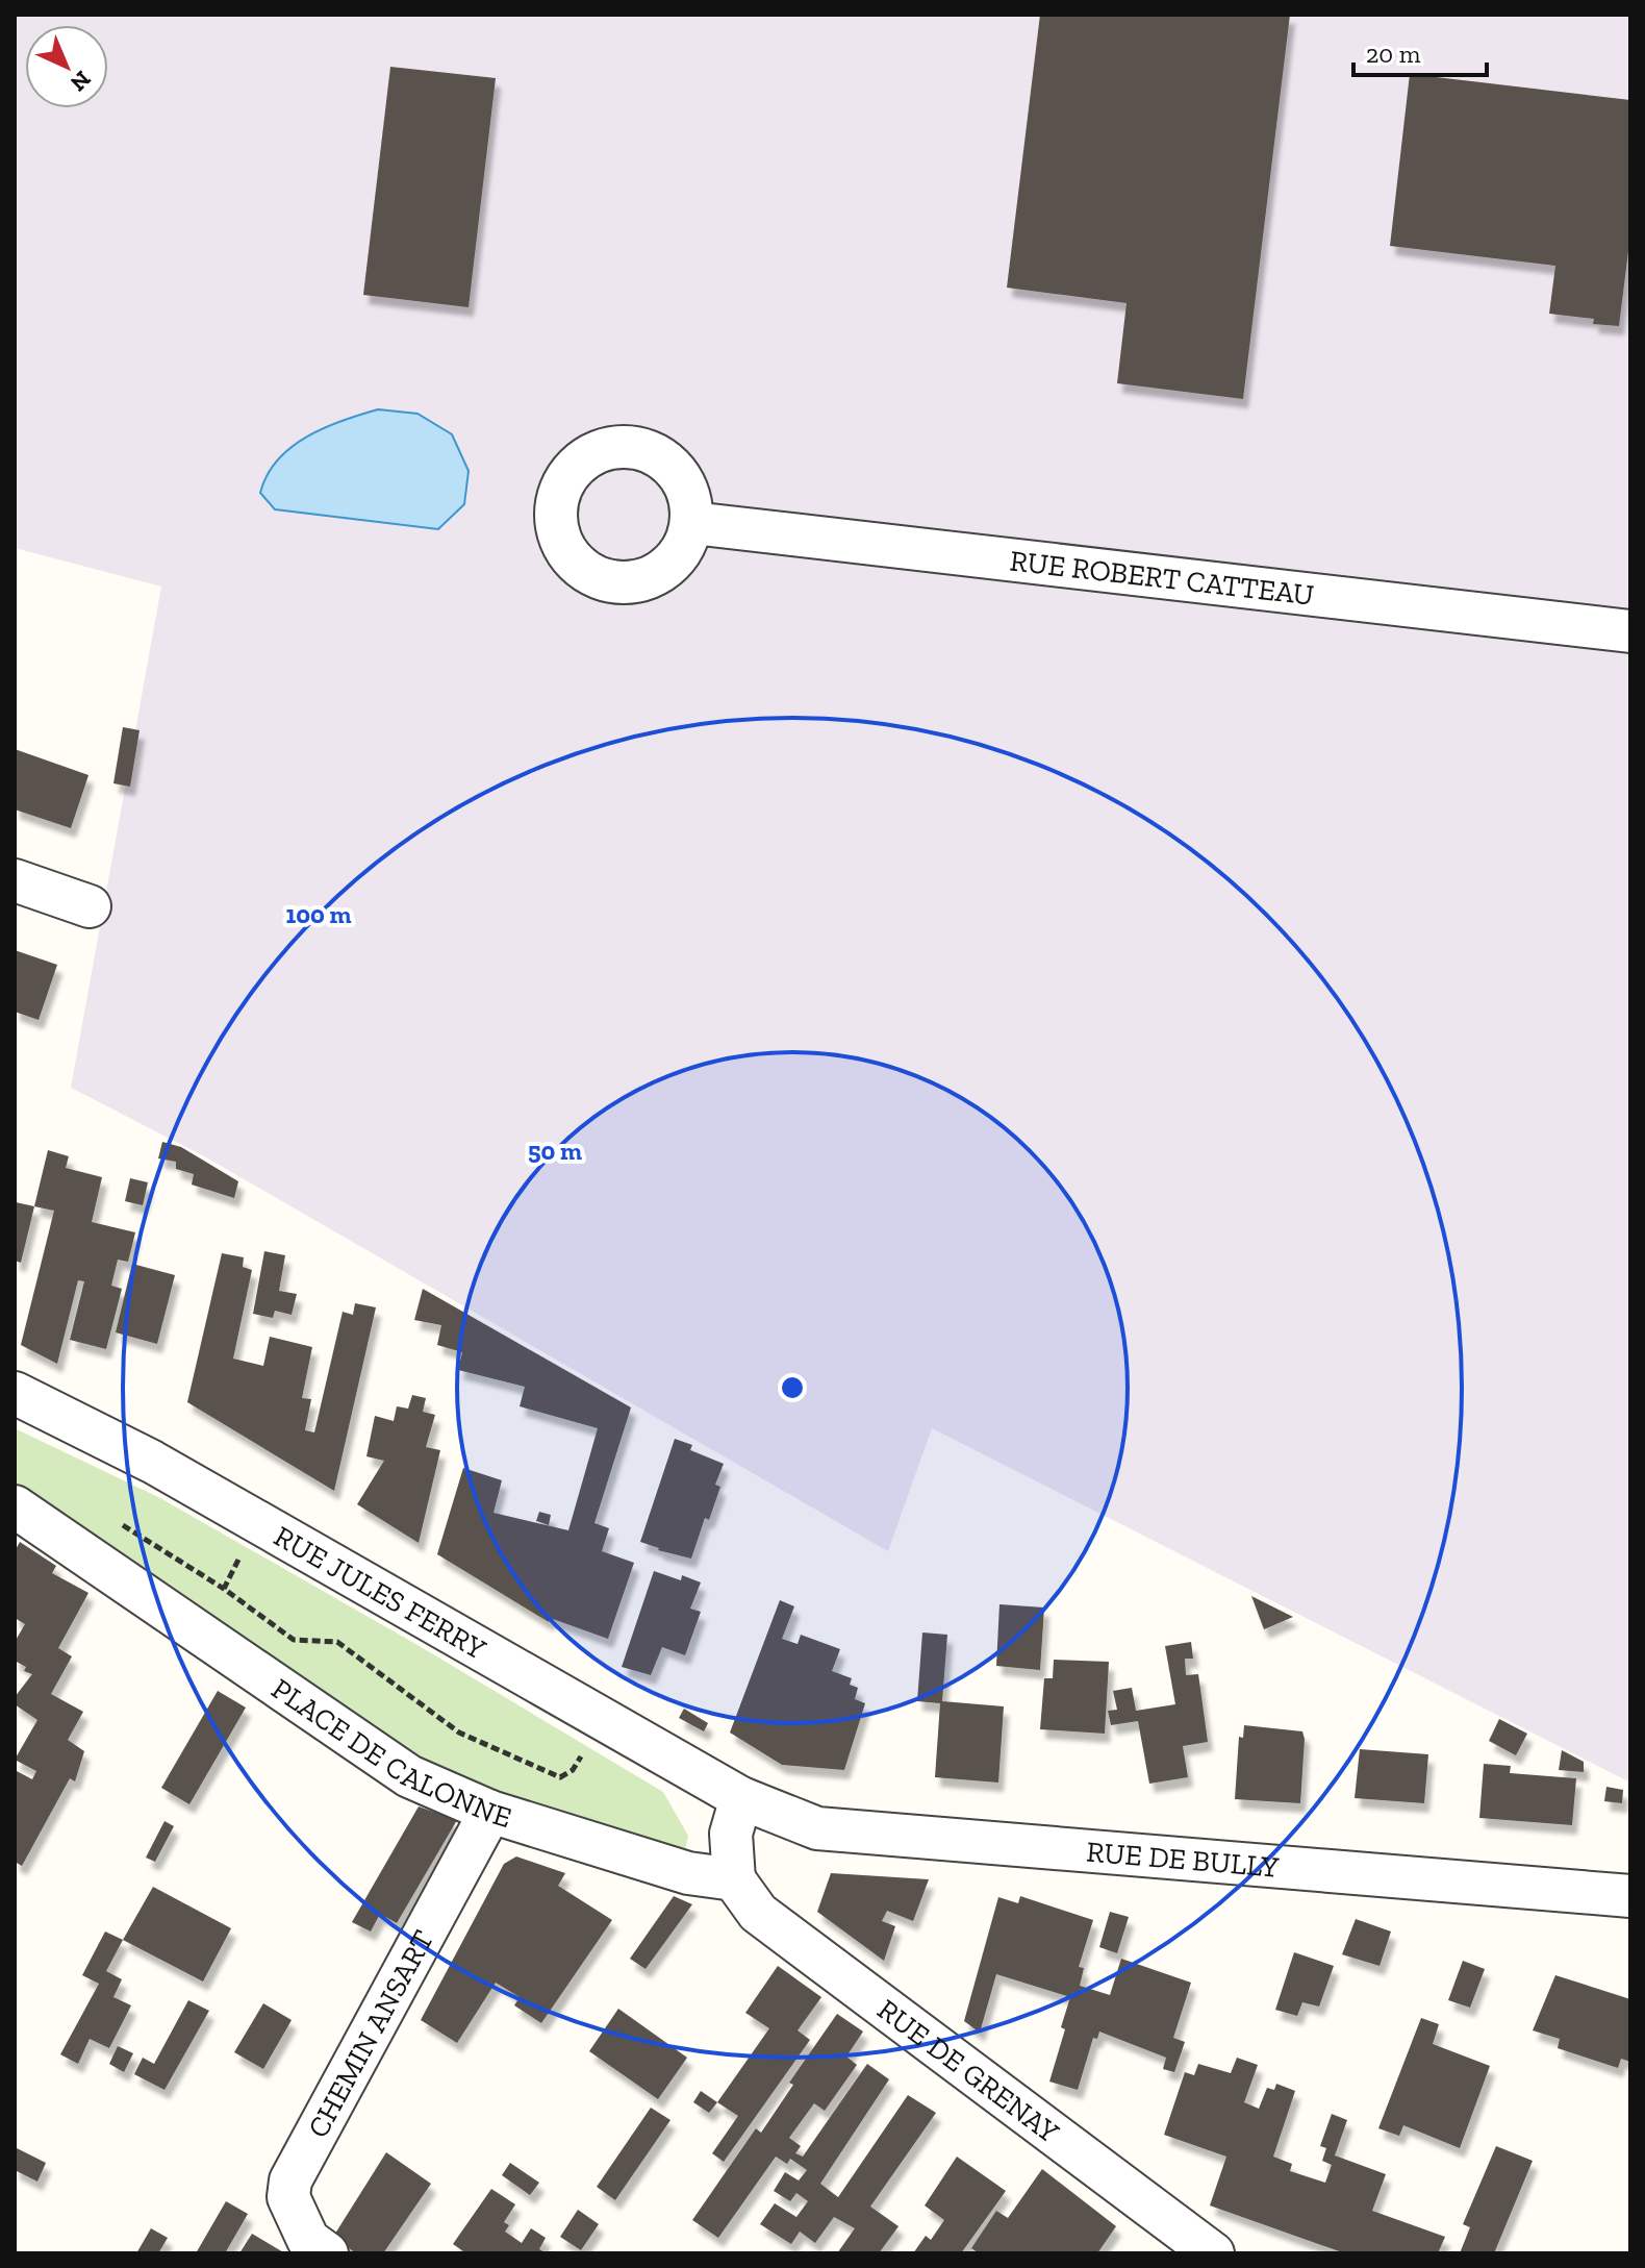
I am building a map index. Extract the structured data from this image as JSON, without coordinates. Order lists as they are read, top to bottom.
{
  "streets": {
    "street": [
      "RUE ROBERT CATTEAU",
      "RUE JULES FERRY",
      "PLACE DE CALONNE",
      "RUE DE BULLY",
      "CHEMIN ANSART",
      "RUE DE GRENAY"
    ]
  },
  "crossings": [
    ["RUE JULES FERRY", "RUE DE BULLY"],
    ["PLACE DE CALONNE", "CHEMIN ANSART"],
    ["PLACE DE CALONNE", "RUE DE GRENAY"]
  ],
  "scale_bar": "20 m",
  "north": "bottom right",
  "rings": ["100 m", "50 m"]
}
